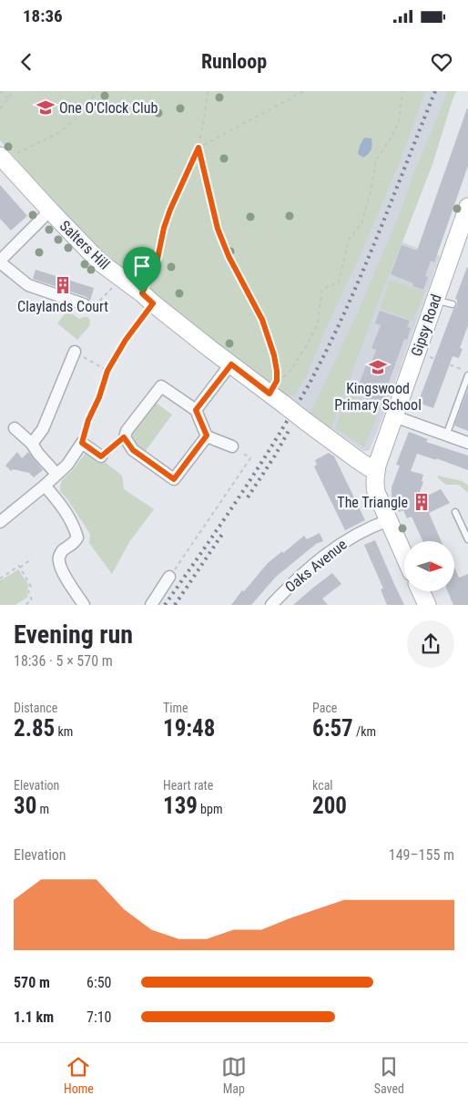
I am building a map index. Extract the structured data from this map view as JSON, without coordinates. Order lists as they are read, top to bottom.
{
  "streets": {
    "street": ["Salters Hill", "Gipsy Road", "Oaks Avenue"]
  },
  "crossings": [
    ["Salters Hill", "Gipsy Road"],
    ["Gipsy Road", "Oaks Avenue"]
  ],
  "places": {
    "school or university": ["One O'Clock Club", "Kingswood Primary School"],
    "building": ["Claylands Court", "The Triangle"]
  },
  "north": "right",
  "page": {
    "status": "18:36",
    "header": "Runloop",
    "heading": ["Evening run", "18:36 · 5 × 570 m"],
    "stats": [
      ["Distance", "2.85 km"],
      ["Time", "19:48"],
      ["Pace", "6:57 /km"],
      ["Elevation", "30 m"],
      ["Heart rate", "139 bpm"],
      ["kcal", "200"]
    ],
    "chart": ["Elevation", "149–155 m"],
    "list": [
      {
        "name": "570 m",
        "note": "6:50"
      },
      {
        "name": "1.1 km",
        "note": "7:10"
      }
    ],
    "tabs": ["Home", "Map", "Saved"]
  }
}
